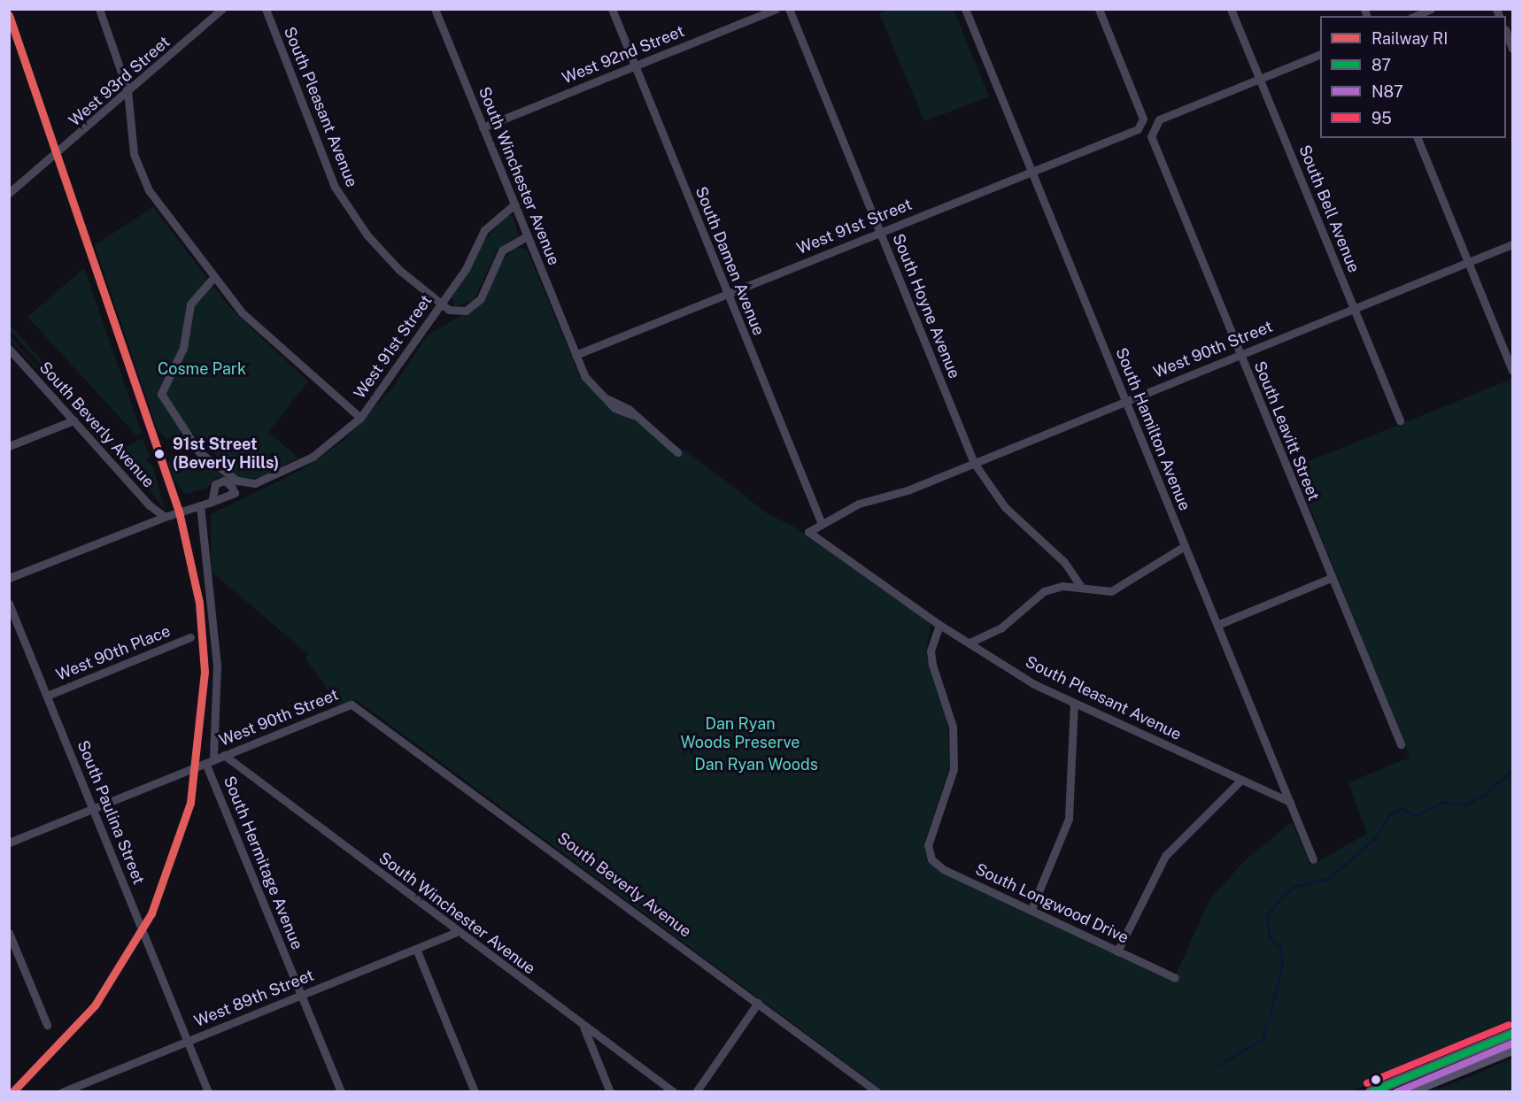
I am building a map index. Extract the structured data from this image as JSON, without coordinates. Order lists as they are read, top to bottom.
{
  "streets": {
    "street": [
      "West 92nd Street",
      "West 93rd Street",
      "South Pleasant Avenue",
      "South Winchester Avenue",
      "South Bell Avenue",
      "West 91st Street",
      "South Damen Avenue",
      "South Hoyne Avenue",
      "West 90th Street",
      "South Beverly Avenue",
      "South Hamilton Avenue",
      "South Leavitt Street",
      "West 90th Place",
      "South Paulina Street",
      "South Hermitage Avenue",
      "South Longwood Drive",
      "West 89th Street"
    ]
  },
  "crossings": [
    ["West 92nd Street", "South Winchester Avenue"],
    ["West 92nd Street", "South Damen Avenue"],
    ["South Pleasant Avenue", "West 91st Street"],
    ["South Pleasant Avenue", "West 90th Street"],
    ["South Pleasant Avenue", "South Hamilton Avenue"],
    ["South Pleasant Avenue", "South Longwood Drive"],
    ["South Winchester Avenue", "West 91st Street"],
    ["South Winchester Avenue", "West 90th Street"],
    ["South Winchester Avenue", "West 89th Street"],
    ["South Bell Avenue", "West 90th Street"],
    ["South Bell Avenue", "South Leavitt Street"],
    ["West 91st Street", "South Damen Avenue"],
    ["West 91st Street", "South Hoyne Avenue"],
    ["West 91st Street", "South Hamilton Avenue"],
    ["South Damen Avenue", "West 90th Street"],
    ["South Hoyne Avenue", "West 90th Street"],
    ["West 90th Street", "South Beverly Avenue"],
    ["West 90th Street", "South Hamilton Avenue"],
    ["West 90th Street", "South Leavitt Street"],
    ["West 90th Street", "South Paulina Street"],
    ["West 90th Street", "South Hermitage Avenue"],
    ["West 90th Place", "South Paulina Street"],
    ["South Paulina Street", "West 89th Street"],
    ["South Hermitage Avenue", "West 89th Street"]
  ],
  "parks": ["Cosme Park", "Dan Ryan Woods Preserve", "Dan Ryan Woods"],
  "places": ["91st Street (Beverly Hills)"],
  "lines": [
    "rail line RI",
    "transit line 95",
    "transit line 87",
    "transit line N87"
  ],
  "legend": [
    "Railway RI",
    "87",
    "N87",
    "95"
  ]
}
